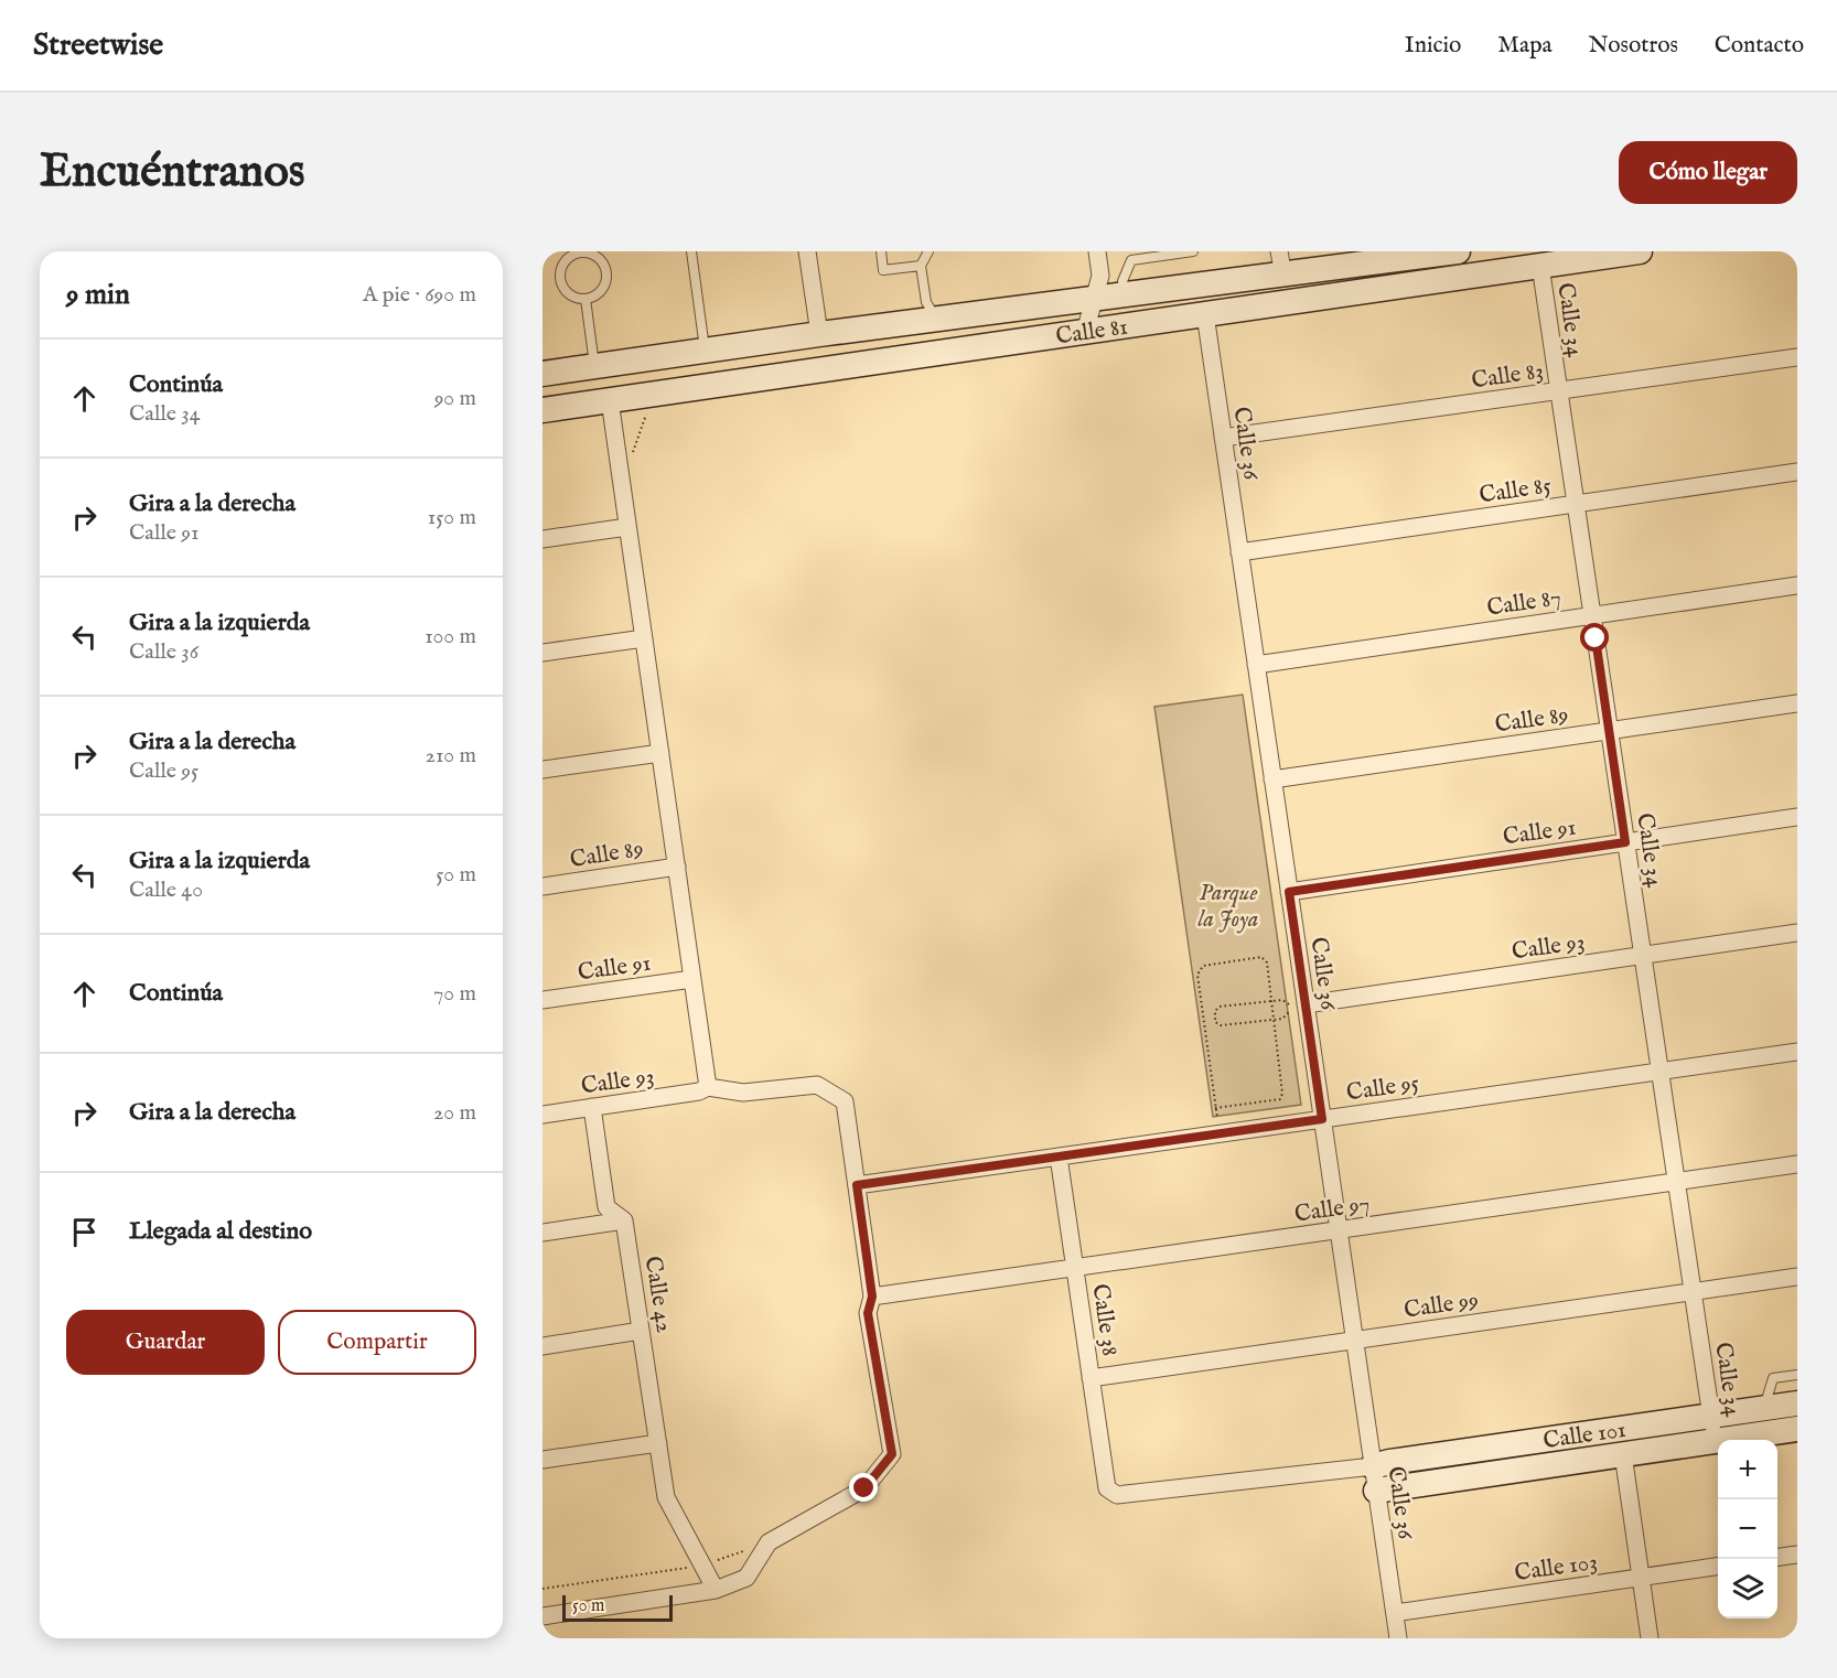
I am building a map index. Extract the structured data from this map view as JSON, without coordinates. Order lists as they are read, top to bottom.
{
  "streets": {
    "main road": ["Calle 81", "Calle 101"],
    "street": [
      "Calle 34",
      "Calle 83",
      "Calle 36",
      "Calle 85",
      "Calle 87",
      "Calle 89",
      "Calle 91",
      "Calle 93",
      "Calle 95",
      "Calle 97",
      "Calle 42",
      "Calle 99",
      "Calle 38",
      "Calle 103"
    ]
  },
  "crossings": [
    ["Calle 34", "Calle 81"],
    ["Calle 34", "Calle 83"],
    ["Calle 34", "Calle 85"],
    ["Calle 34", "Calle 87"],
    ["Calle 34", "Calle 89"],
    ["Calle 34", "Calle 91"],
    ["Calle 34", "Calle 93"],
    ["Calle 34", "Calle 95"],
    ["Calle 34", "Calle 97"],
    ["Calle 34", "Calle 99"],
    ["Calle 34", "Calle 101"],
    ["Calle 81", "Calle 36"],
    ["Calle 83", "Calle 36"],
    ["Calle 36", "Calle 85"],
    ["Calle 36", "Calle 87"],
    ["Calle 36", "Calle 89"],
    ["Calle 36", "Calle 91"],
    ["Calle 36", "Calle 93"],
    ["Calle 36", "Calle 95"],
    ["Calle 36", "Calle 97"],
    ["Calle 36", "Calle 99"],
    ["Calle 36", "Calle 38"],
    ["Calle 36", "Calle 101"],
    ["Calle 36", "Calle 103"],
    ["Calle 93", "Calle 95"],
    ["Calle 93", "Calle 42"],
    ["Calle 95", "Calle 38"],
    ["Calle 97", "Calle 38"],
    ["Calle 99", "Calle 38"],
    ["Calle 38", "Calle 101"]
  ],
  "parks": ["Parque la Joya"],
  "scale_bar": "50 m",
  "page": {
    "header": "Streetwise",
    "nav": [
      "Inicio",
      "Mapa",
      "Nosotros",
      "Contacto"
    ],
    "buttons": [
      "Cómo llegar",
      ["Guardar", "Compartir"]
    ],
    "title": "Encuéntranos",
    "heading": ["9 min", "A pie · 690 m"],
    "list": [
      ["Continúa", "Calle 34", "90 m"],
      ["Gira a la derecha", "Calle 91", "150 m"],
      ["Gira a la izquierda", "Calle 36", "100 m"],
      ["Gira a la derecha", "Calle 95", "210 m"],
      ["Gira a la izquierda", "Calle 40", "50 m"],
      ["Continúa", "70 m"],
      ["Gira a la derecha", "20 m"],
      "Llegada al destino"
    ],
    "map_buttons": ["+", "−"],
    "scale": "50 m"
  }
}
